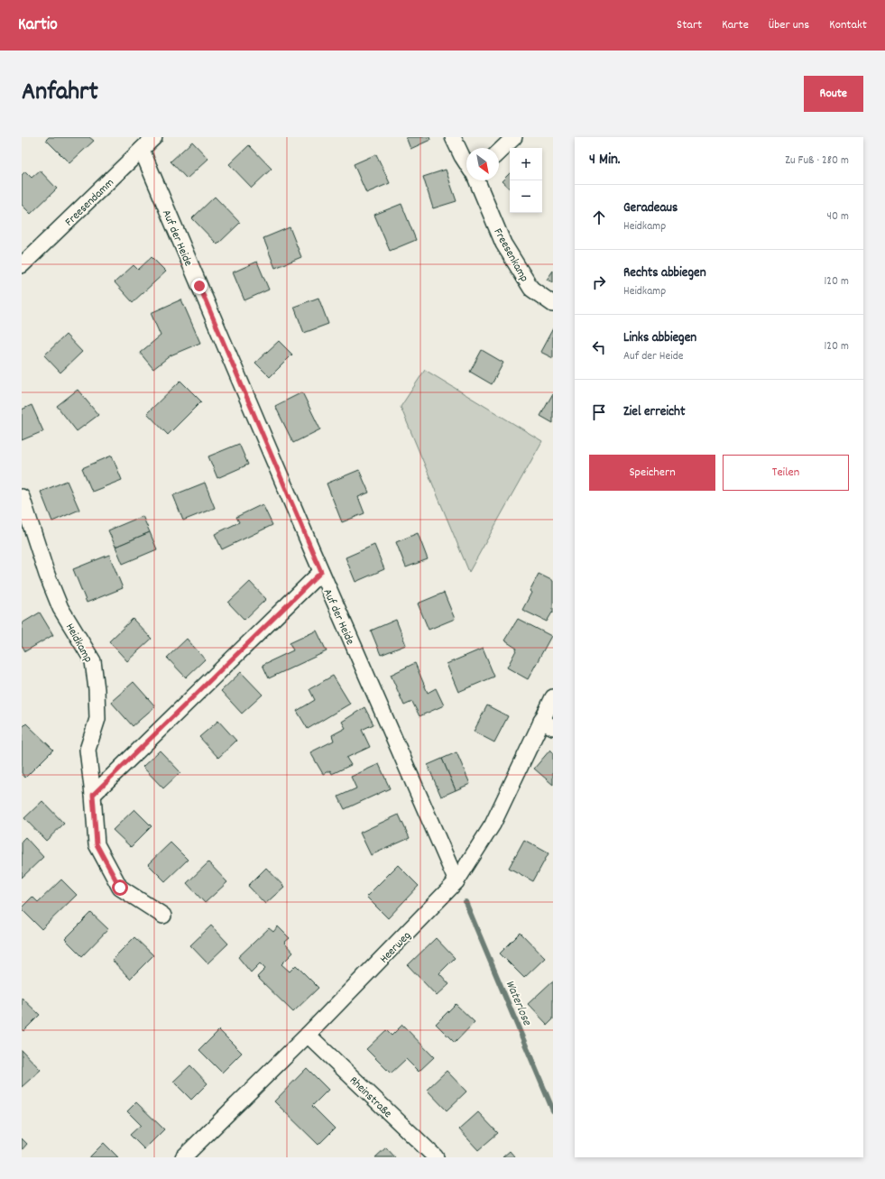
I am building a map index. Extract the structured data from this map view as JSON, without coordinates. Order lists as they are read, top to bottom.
{
  "streets": {
    "street": [
      "Freesendamm",
      "Auf der Heide",
      "Freesenkamp",
      "Heidkamp",
      "Heerweg",
      "Rheinstraße"
    ]
  },
  "crossings": [
    ["Freesendamm", "Auf der Heide"],
    ["Auf der Heide", "Heerweg"],
    ["Heerweg", "Rheinstraße"]
  ],
  "water": ["Waterlose"],
  "north": "bottom right",
  "page": {
    "header": "Kartio",
    "nav": [
      "Start",
      "Karte",
      "Über uns",
      "Kontakt"
    ],
    "title": "Anfahrt",
    "buttons": [
      "Route",
      ["Speichern", "Teilen"]
    ],
    "heading": ["4 Min.", "Zu Fuß · 280 m"],
    "map_buttons": ["+", "−"],
    "list": [
      ["Geradeaus", "Heidkamp", "40 m"],
      ["Rechts abbiegen", "Heidkamp", "120 m"],
      ["Links abbiegen", "Auf der Heide", "120 m"],
      "Ziel erreicht"
    ]
  }
}
